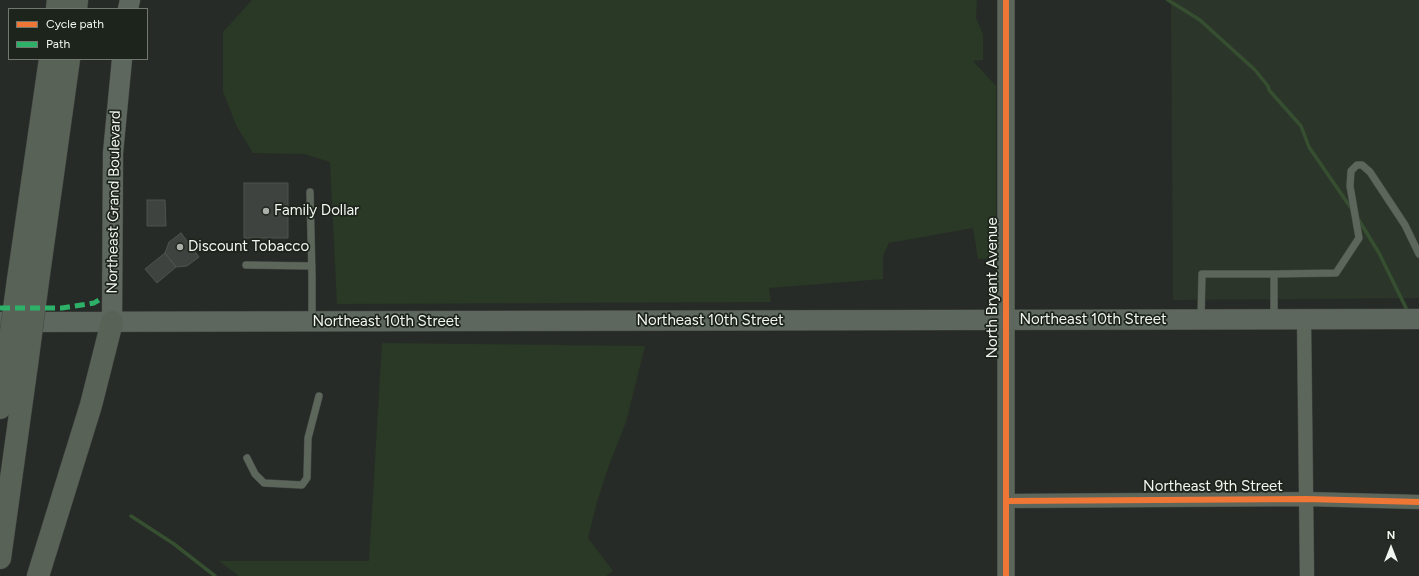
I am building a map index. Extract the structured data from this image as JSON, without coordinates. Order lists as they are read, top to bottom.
{
  "streets": {
    "main road": ["Northeast Grand Boulevard", "Northeast 10th Street"],
    "street": ["North Bryant Avenue", "Northeast 9th Street"]
  },
  "crossings": [
    ["Northeast Grand Boulevard", "Northeast 10th Street"],
    ["North Bryant Avenue", "Northeast 10th Street"],
    ["North Bryant Avenue", "Northeast 9th Street"]
  ],
  "places": ["Family Dollar", "Discount Tobacco"],
  "legend": ["Cycle path", "Path"],
  "north": "top"
}
